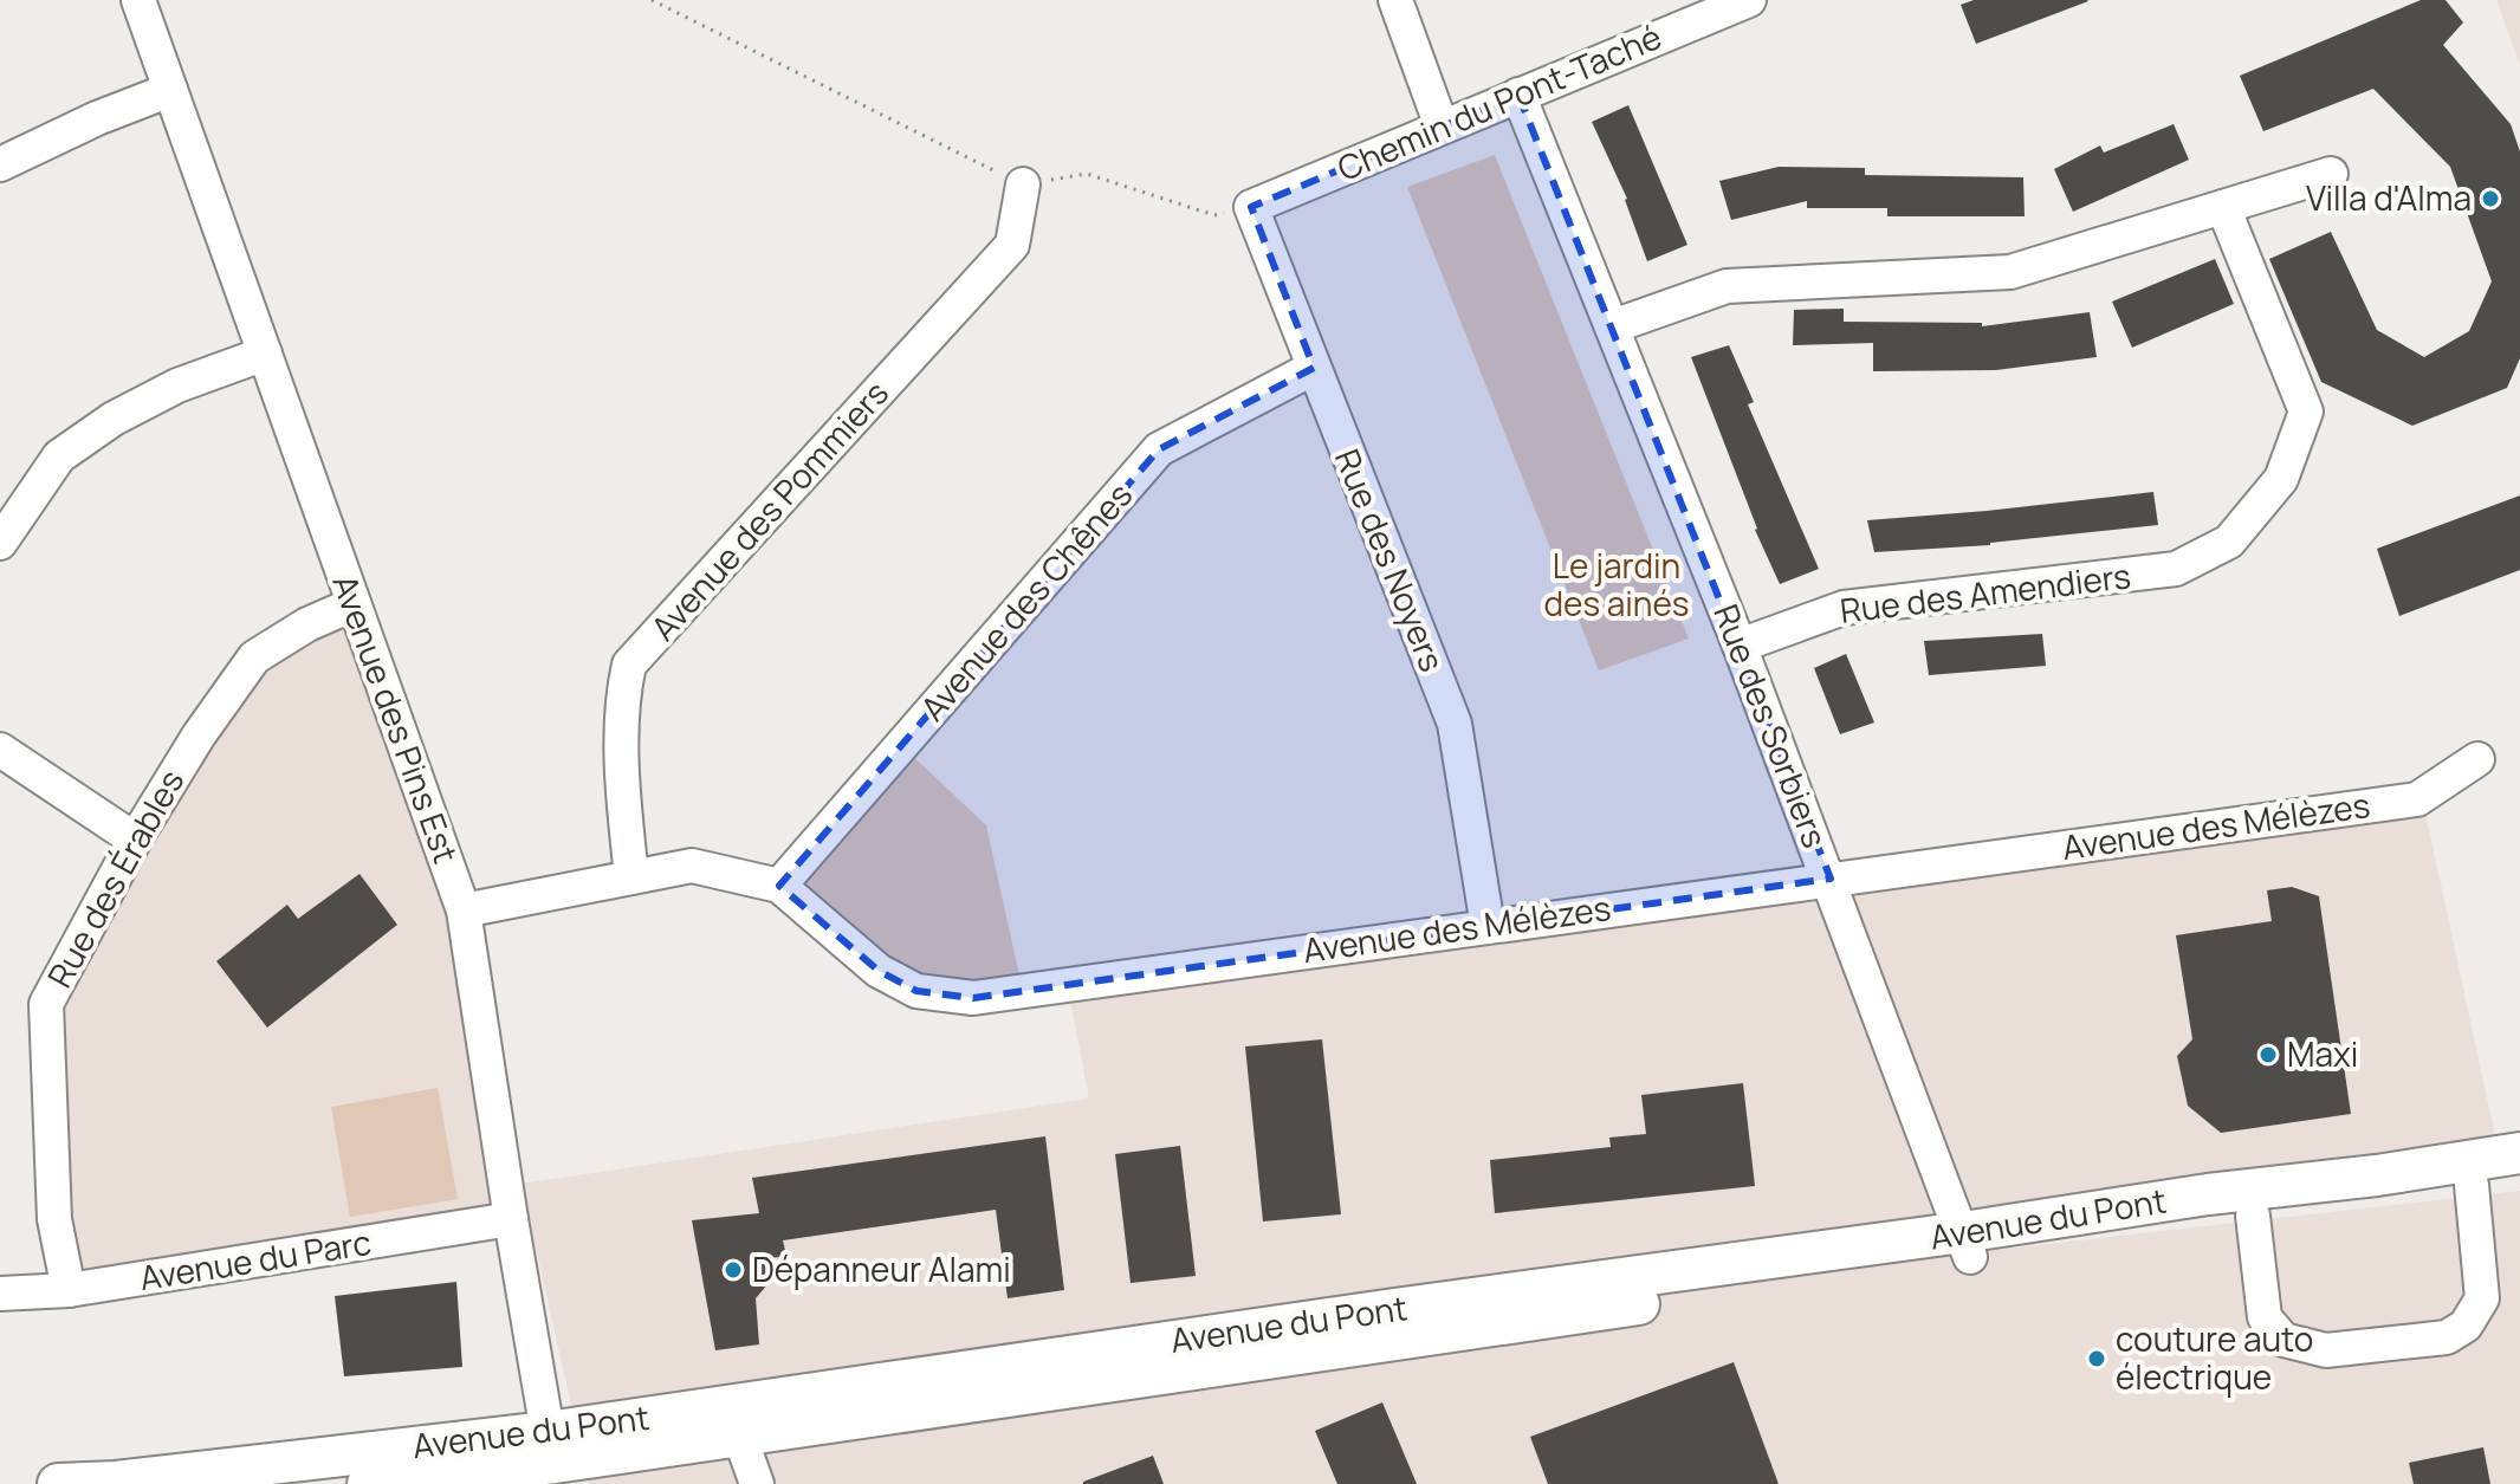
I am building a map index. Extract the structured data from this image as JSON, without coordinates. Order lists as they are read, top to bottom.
{
  "streets": {
    "main road": ["Avenue du Pont"],
    "street": [
      "Chemin du Pont-Taché",
      "Avenue des Pommiers",
      "Rue des Noyers",
      "Rue des Amendiers",
      "Avenue des Chênes",
      "Avenue des Pins Est",
      "Rue des Sorbiers",
      "Avenue des Mélèzes",
      "Rue des Érables",
      "Avenue du Parc"
    ]
  },
  "crossings": [
    ["Chemin du Pont-Taché", "Rue des Noyers"],
    ["Chemin du Pont-Taché", "Rue des Sorbiers"],
    ["Avenue des Pommiers", "Avenue des Mélèzes"],
    ["Rue des Noyers", "Avenue des Chênes"],
    ["Rue des Noyers", "Avenue des Mélèzes"],
    ["Rue des Amendiers", "Rue des Sorbiers"],
    ["Avenue des Chênes", "Avenue des Mélèzes"],
    ["Avenue des Pins Est", "Avenue des Mélèzes"],
    ["Avenue des Pins Est", "Rue des Érables"],
    ["Avenue des Pins Est", "Avenue du Pont"],
    ["Avenue des Pins Est", "Avenue du Parc"],
    ["Rue des Sorbiers", "Avenue des Mélèzes"],
    ["Rue des Sorbiers", "Avenue du Pont"],
    ["Rue des Érables", "Avenue du Parc"]
  ],
  "parks": ["Le jardin des ainés"],
  "places": [
    "Villa d'Alma",
    "Maxi",
    "Dépanneur Alami",
    "couture auto électrique"
  ]
}
